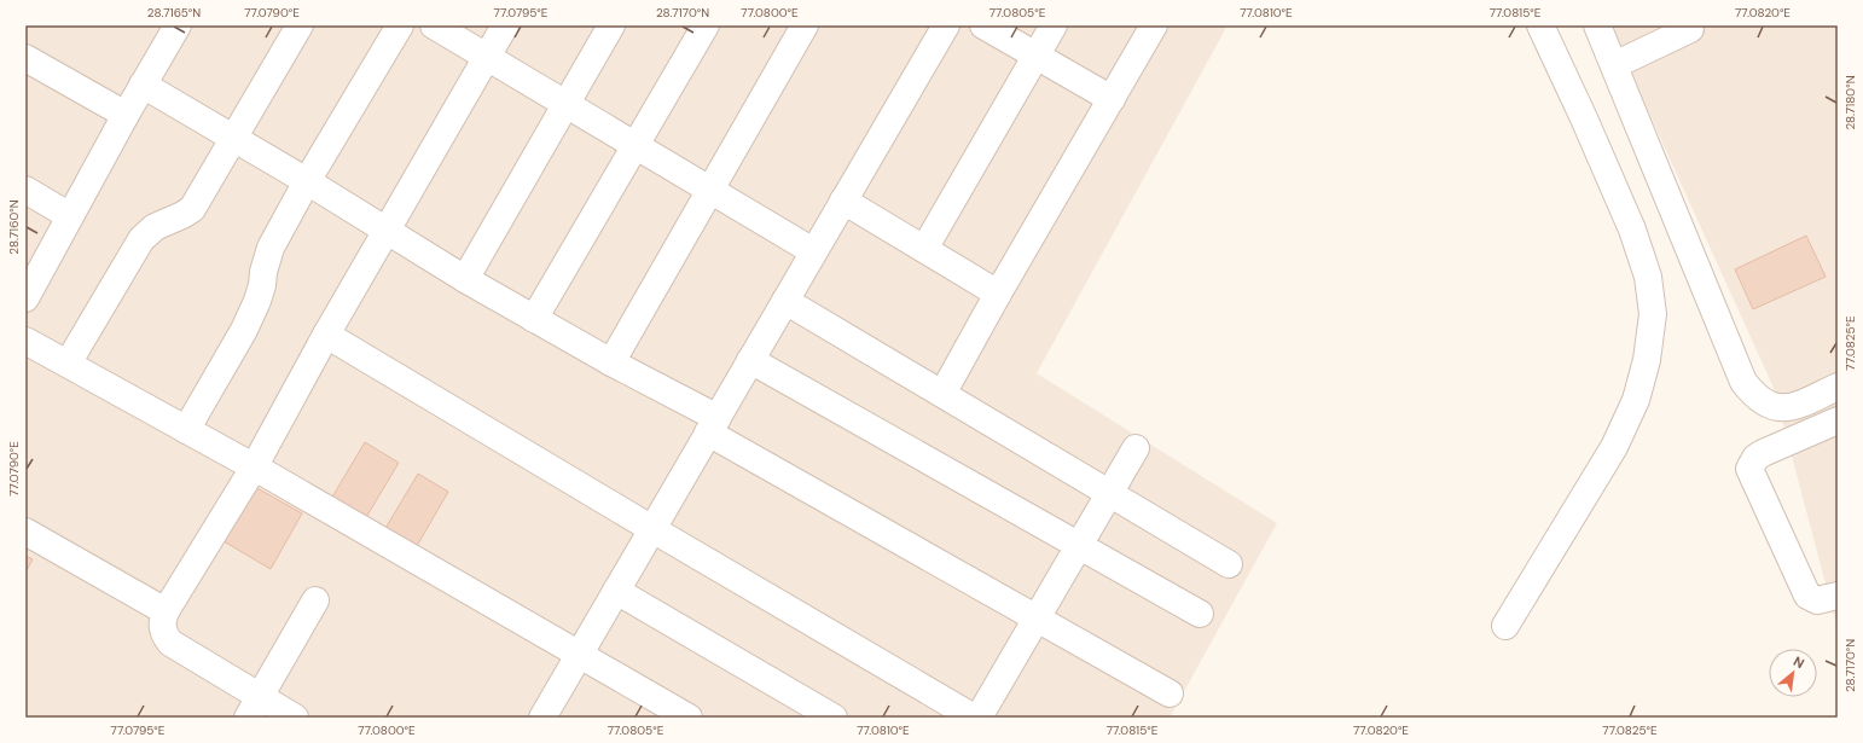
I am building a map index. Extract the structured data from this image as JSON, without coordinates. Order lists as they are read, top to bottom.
{
  "north": "top right",
  "coordinates": [
    "28.7165°N",
    "77.0790°E",
    "77.0795°E",
    "28.7170°N",
    "77.0800°E",
    "77.0805°E",
    "77.0810°E",
    "77.0815°E",
    "77.0820°E",
    "28.7180°N",
    "28.7160°N",
    "77.0825°E"
  ]
}
